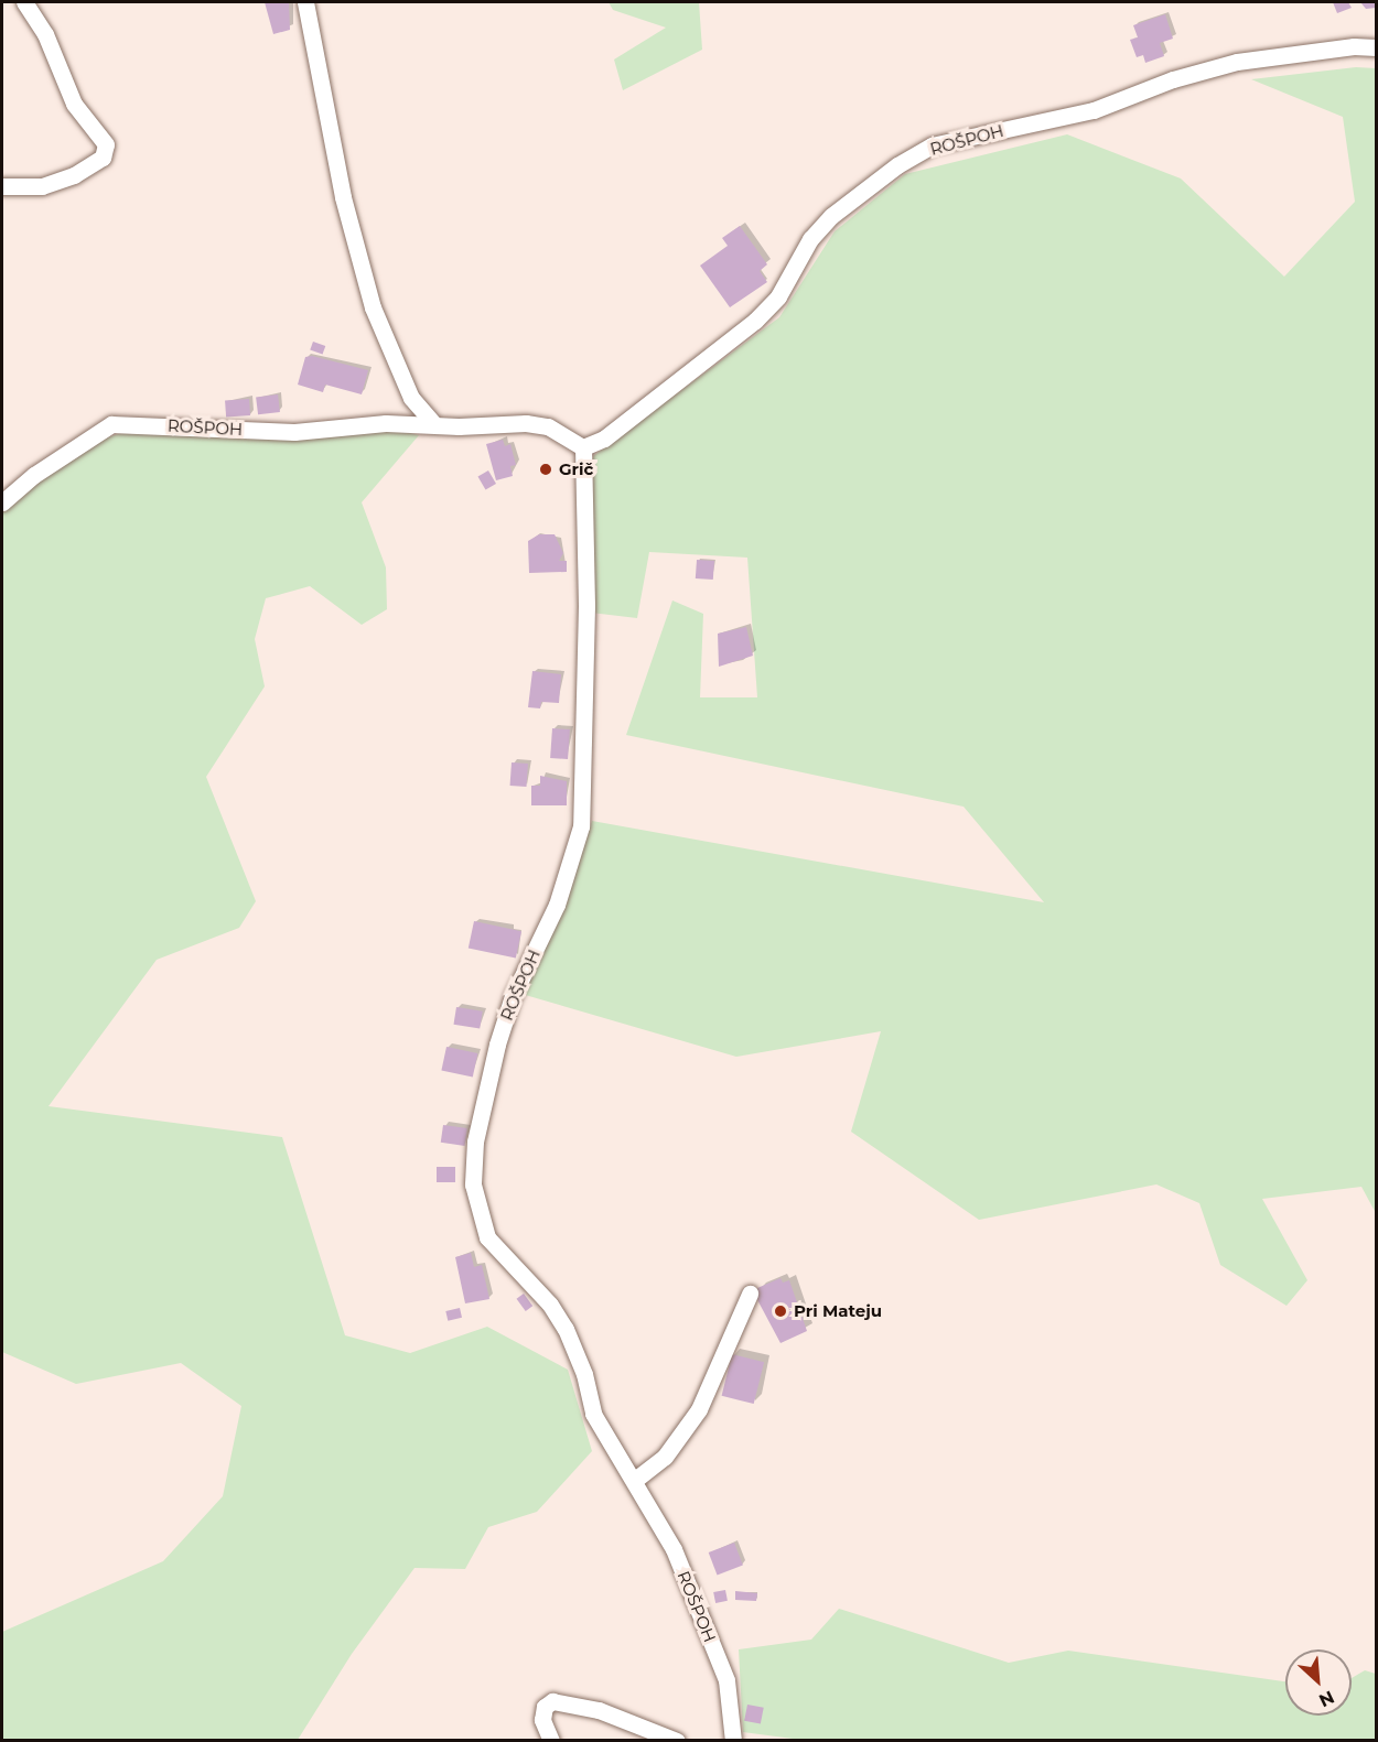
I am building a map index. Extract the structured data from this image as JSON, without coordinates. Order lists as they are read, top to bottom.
{
  "streets": {
    "street": ["ROŠPOH"]
  },
  "places": ["Grič", "Pri Mateju"],
  "north": "bottom right"
}
